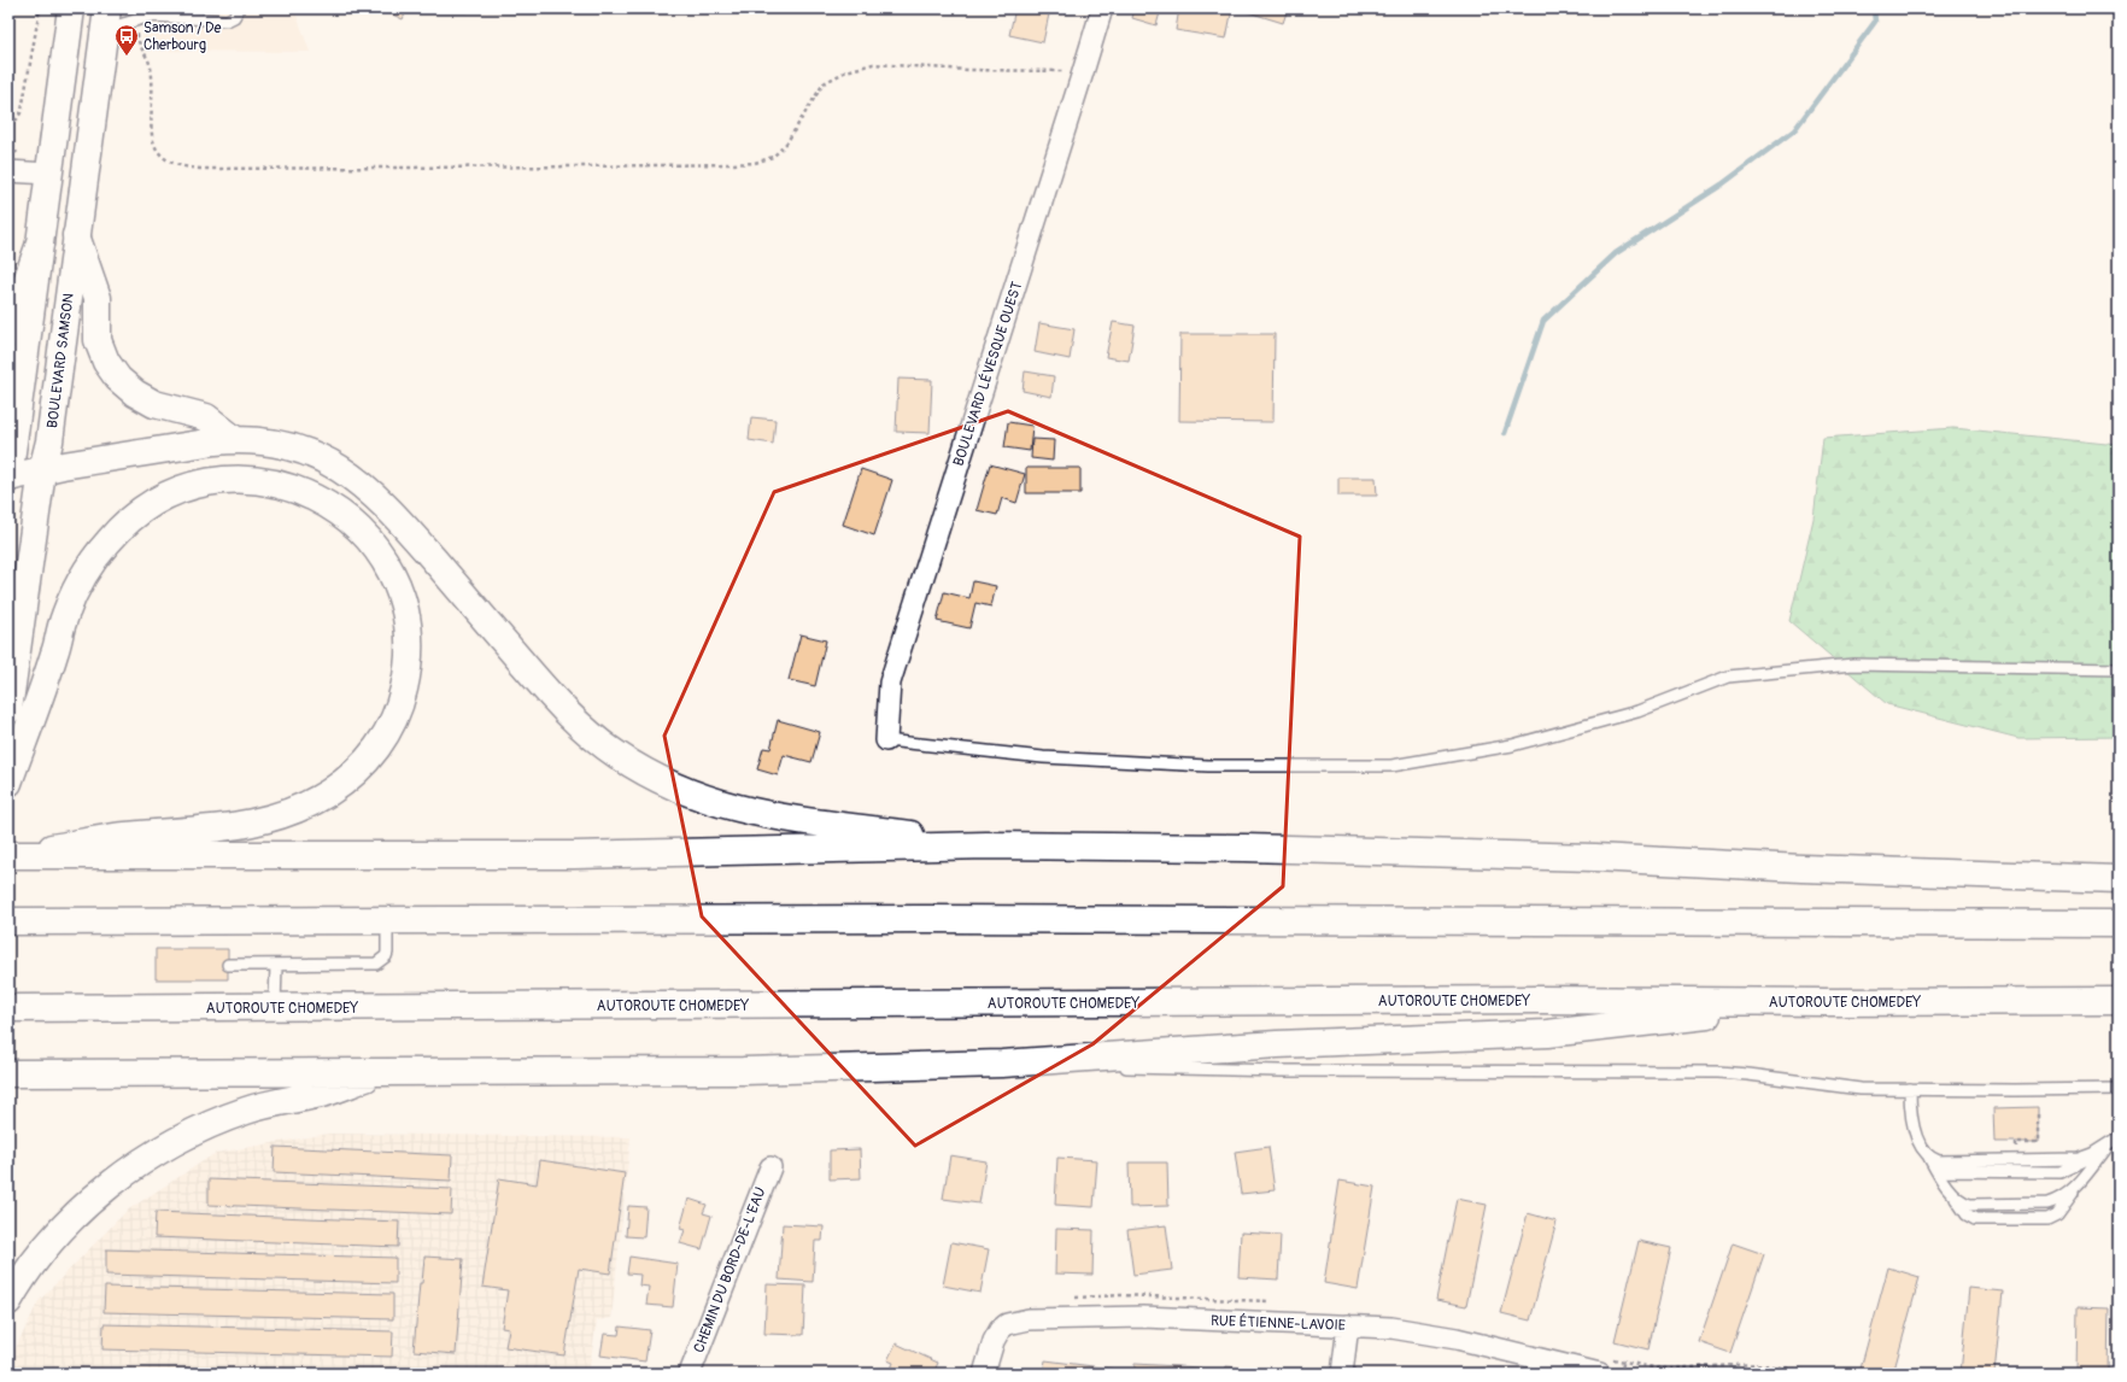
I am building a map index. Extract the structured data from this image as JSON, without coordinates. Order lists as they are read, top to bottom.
{
  "streets": {
    "main road": ["BOULEVARD SAMSON", "AUTOROUTE CHOMEDEY"],
    "street": ["BOULEVARD LÉVESQUE OUEST", "CHEMIN DU BORD-DE-L'EAU", "RUE ÉTIENNE-LAVOIE"]
  },
  "places": {
    "bus stop": ["Samson / De Cherbourg"]
  }
}
